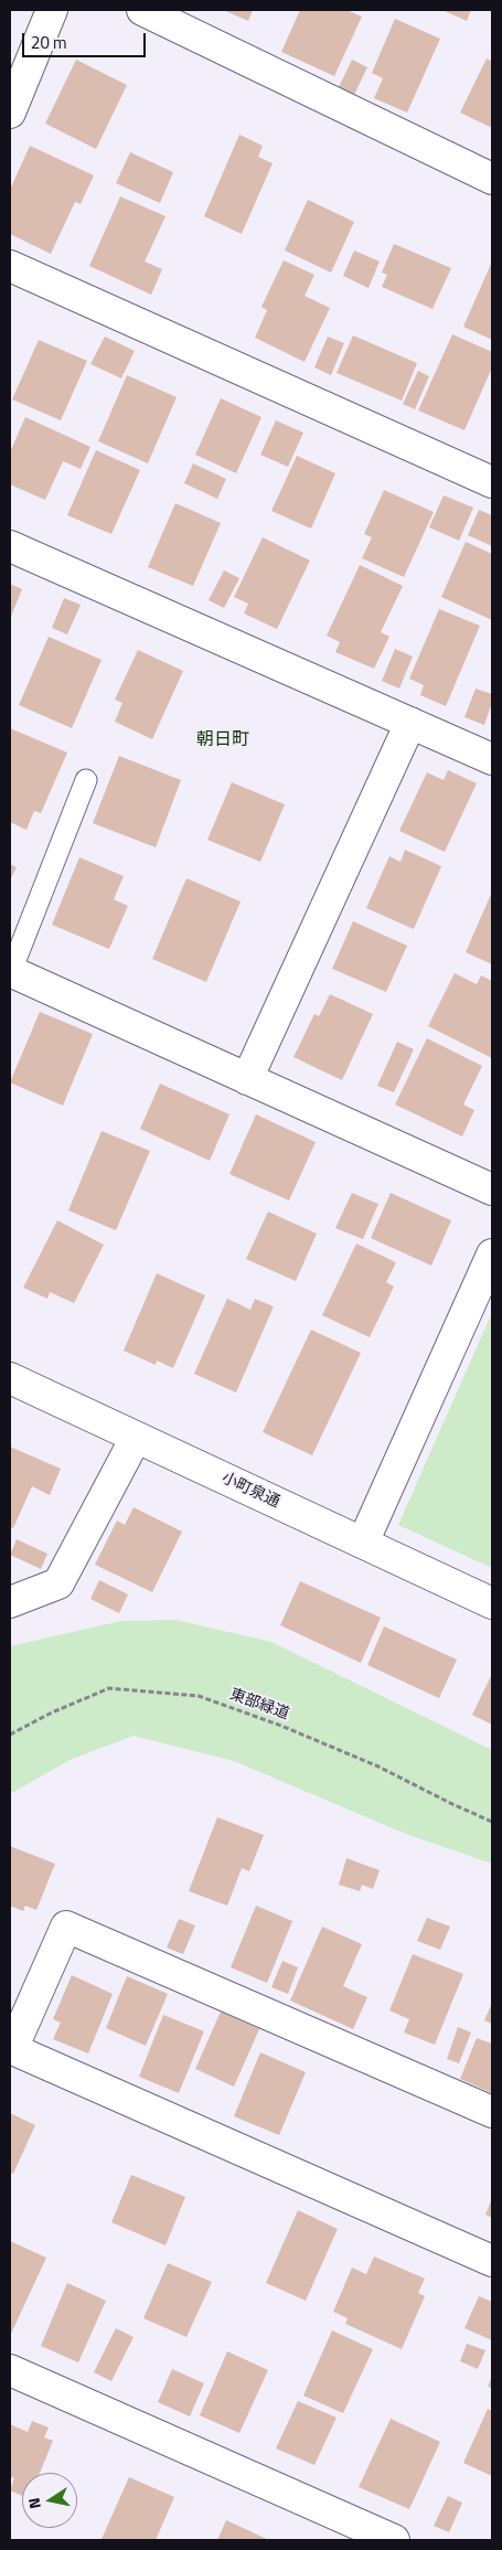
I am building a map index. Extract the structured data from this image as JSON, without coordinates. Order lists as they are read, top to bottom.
{
  "streets": {
    "street": ["小町泉通"],
    "path": ["東部緑道"]
  },
  "districts": ["朝日町"],
  "scale_bar": "20 m",
  "north": "left"
}
